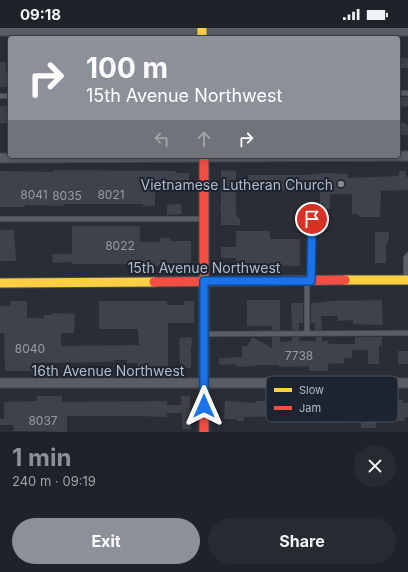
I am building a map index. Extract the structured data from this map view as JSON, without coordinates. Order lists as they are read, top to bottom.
{
  "streets": {
    "main road": ["15th Avenue Northwest"],
    "street": ["16th Avenue Northwest"]
  },
  "places": ["Vietnamese Lutheran Church"],
  "house_numbers": [
    "8041",
    "8021",
    "8035",
    "8022",
    "8040",
    "7738",
    "8037"
  ],
  "legend": ["Slow", "Jam"],
  "page": {
    "status": "09:18",
    "turn": ["100 m", "15th Avenue Northwest"],
    "heading": ["1 min", "240 m · 09:19"],
    "buttons": ["Exit", "Share"]
  }
}
